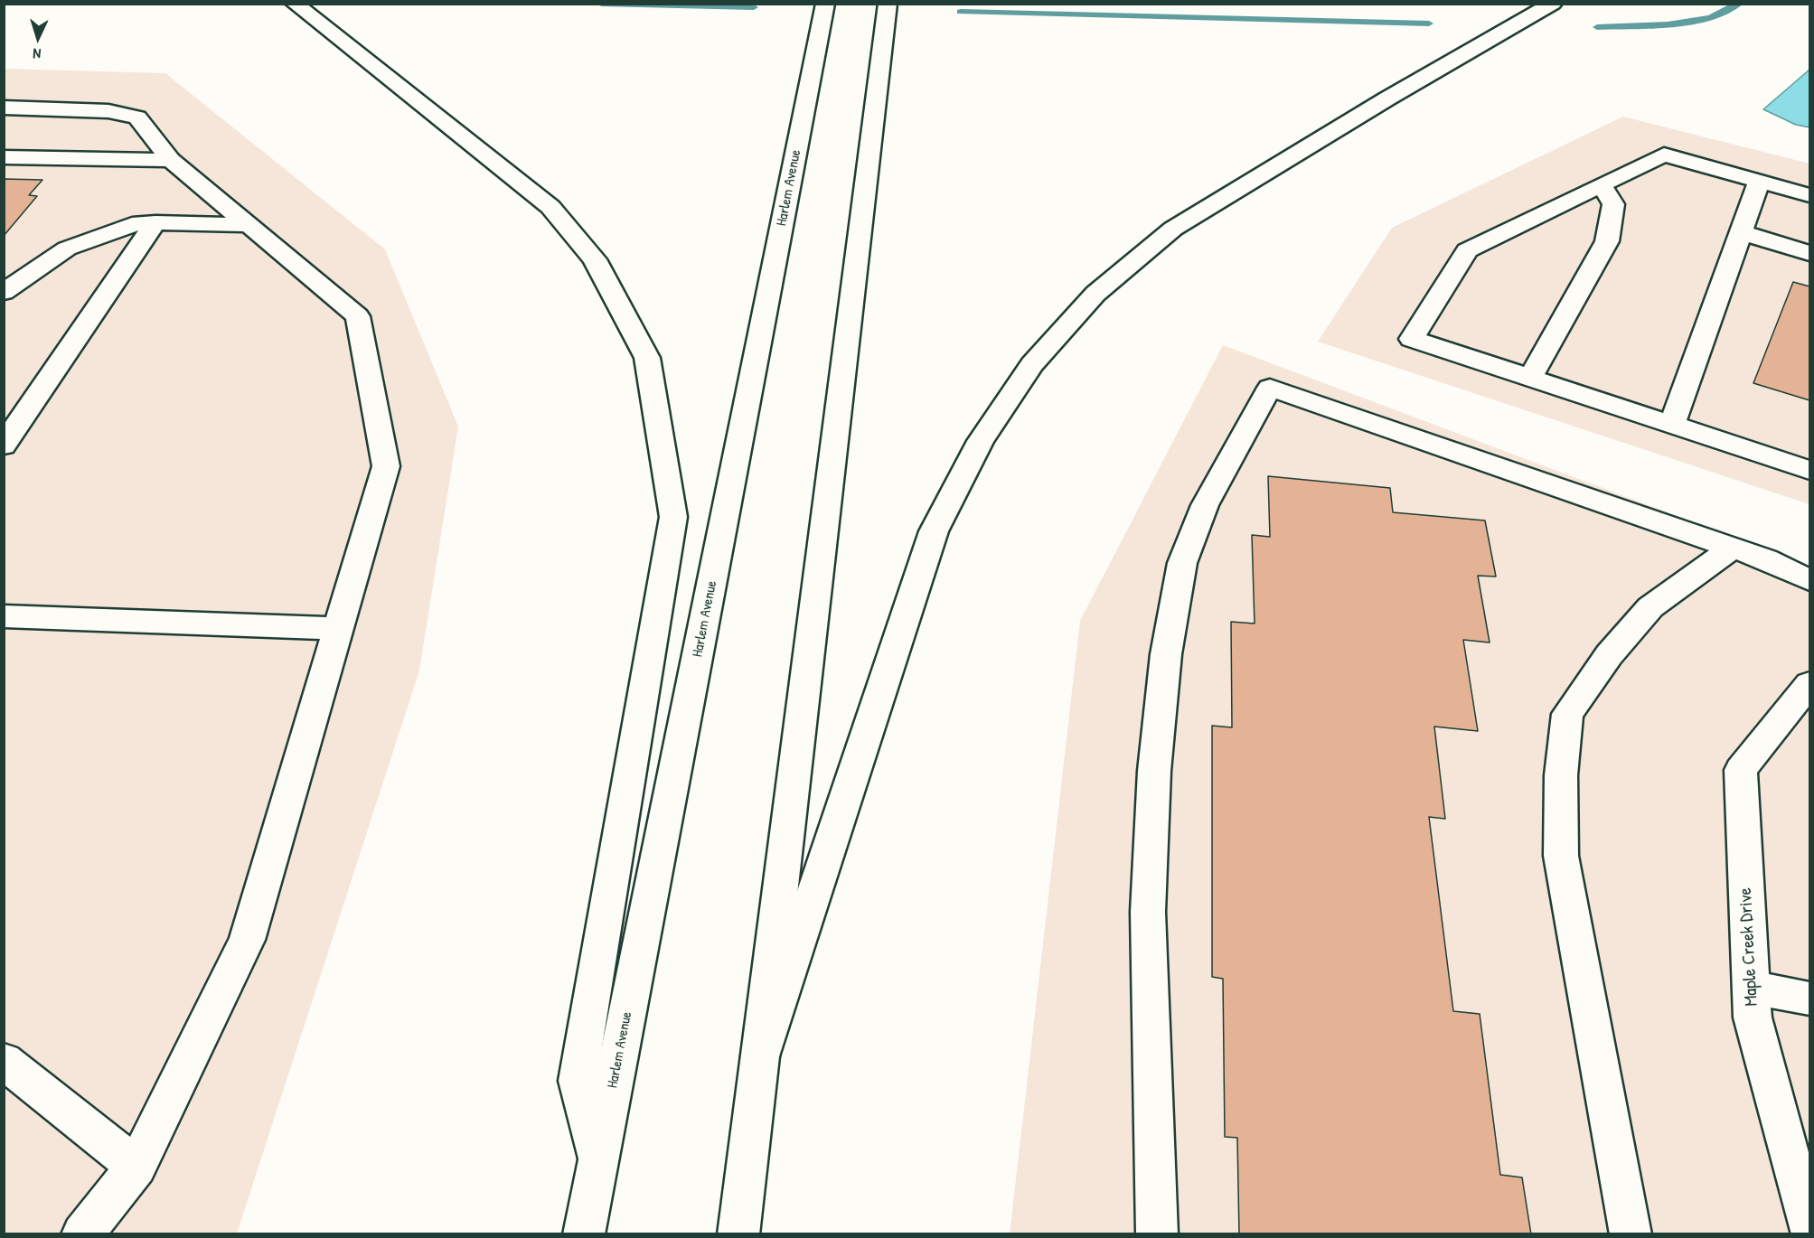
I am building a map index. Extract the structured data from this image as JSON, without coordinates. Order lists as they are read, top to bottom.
{
  "streets": {
    "main road": ["Harlem Avenue", "Maple Creek Drive"]
  },
  "north": "bottom"
}
